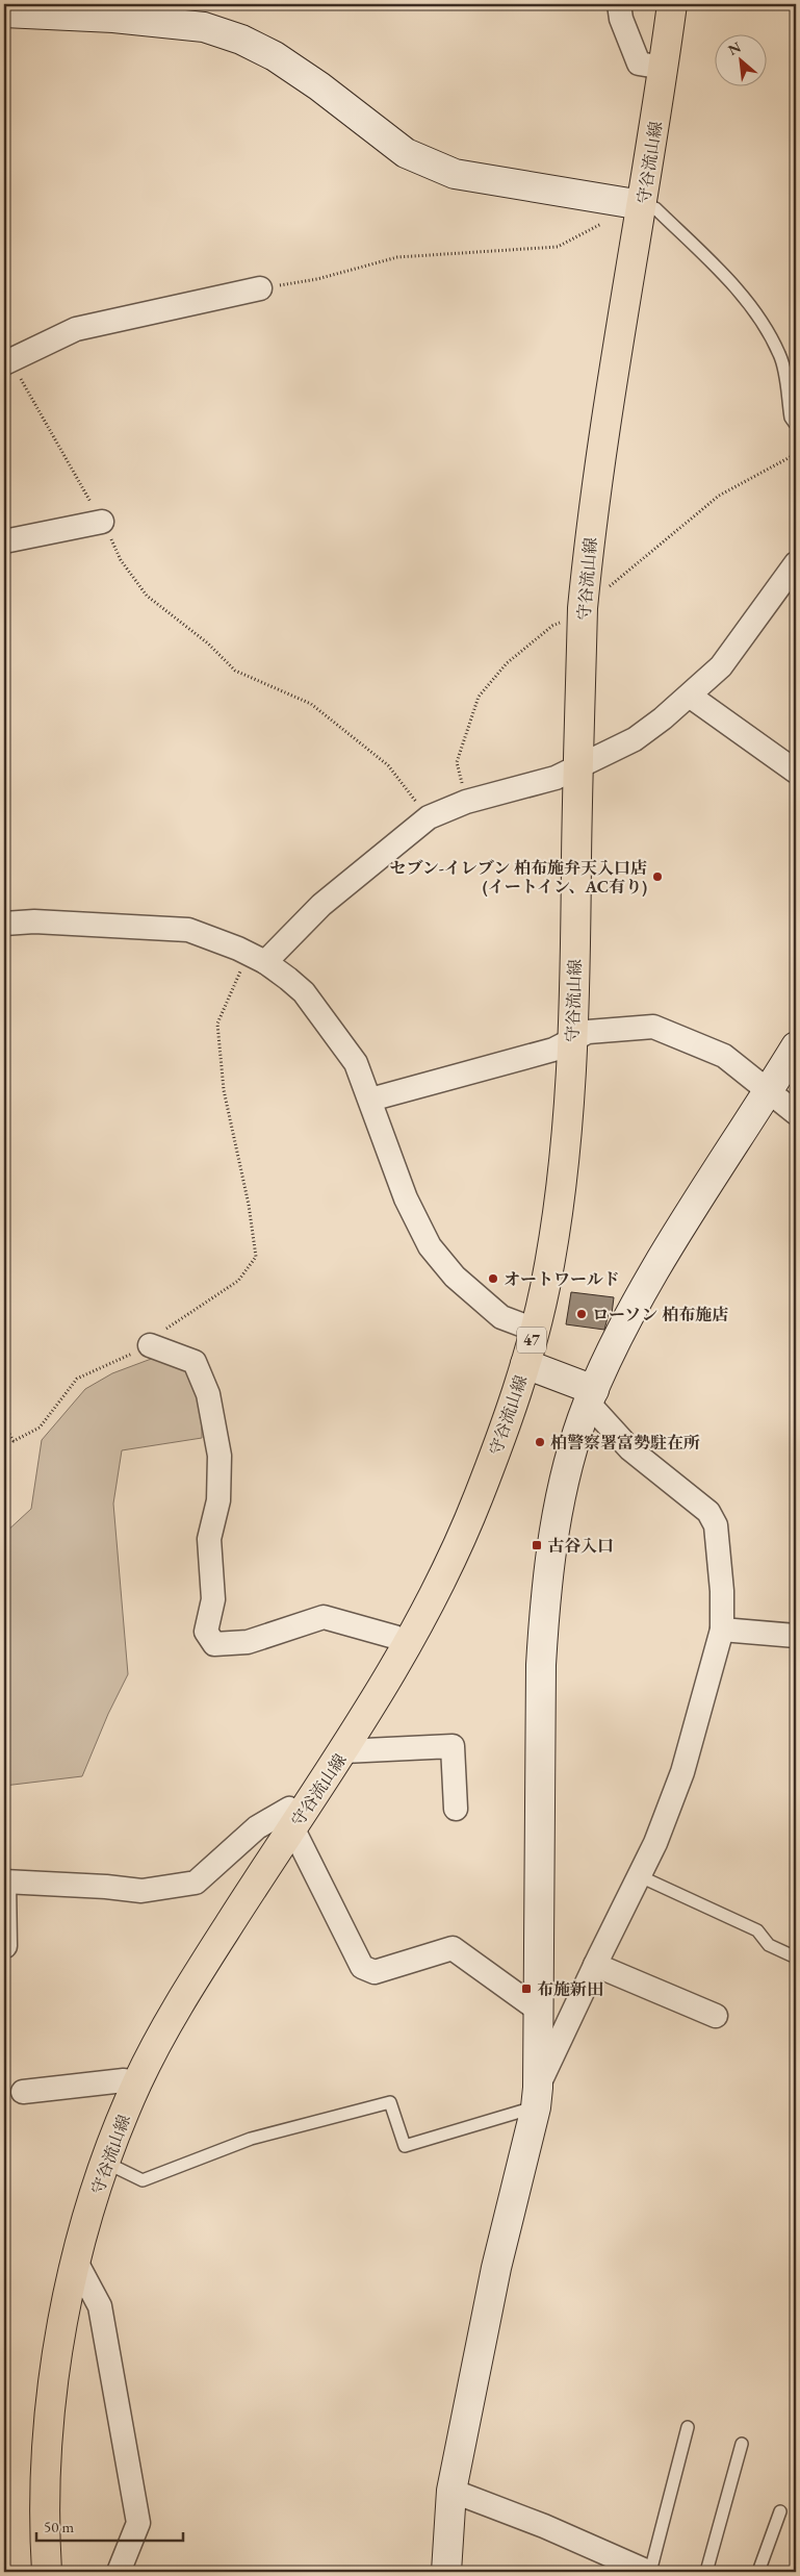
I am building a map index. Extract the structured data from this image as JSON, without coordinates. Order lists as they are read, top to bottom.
{
  "streets": {
    "main road": ["守谷流山線", "47"]
  },
  "places": {
    "other": [
      "セブン-イレブン 柏布施弁天入口店 (イートイン、AC有り)",
      "オートワールド",
      "ローソン 柏布施店",
      "柏警察署富勢駐在所"
    ],
    "transit": ["古谷入口", "布施新田"]
  },
  "scale_bar": "50 m",
  "north": "top left"
}
